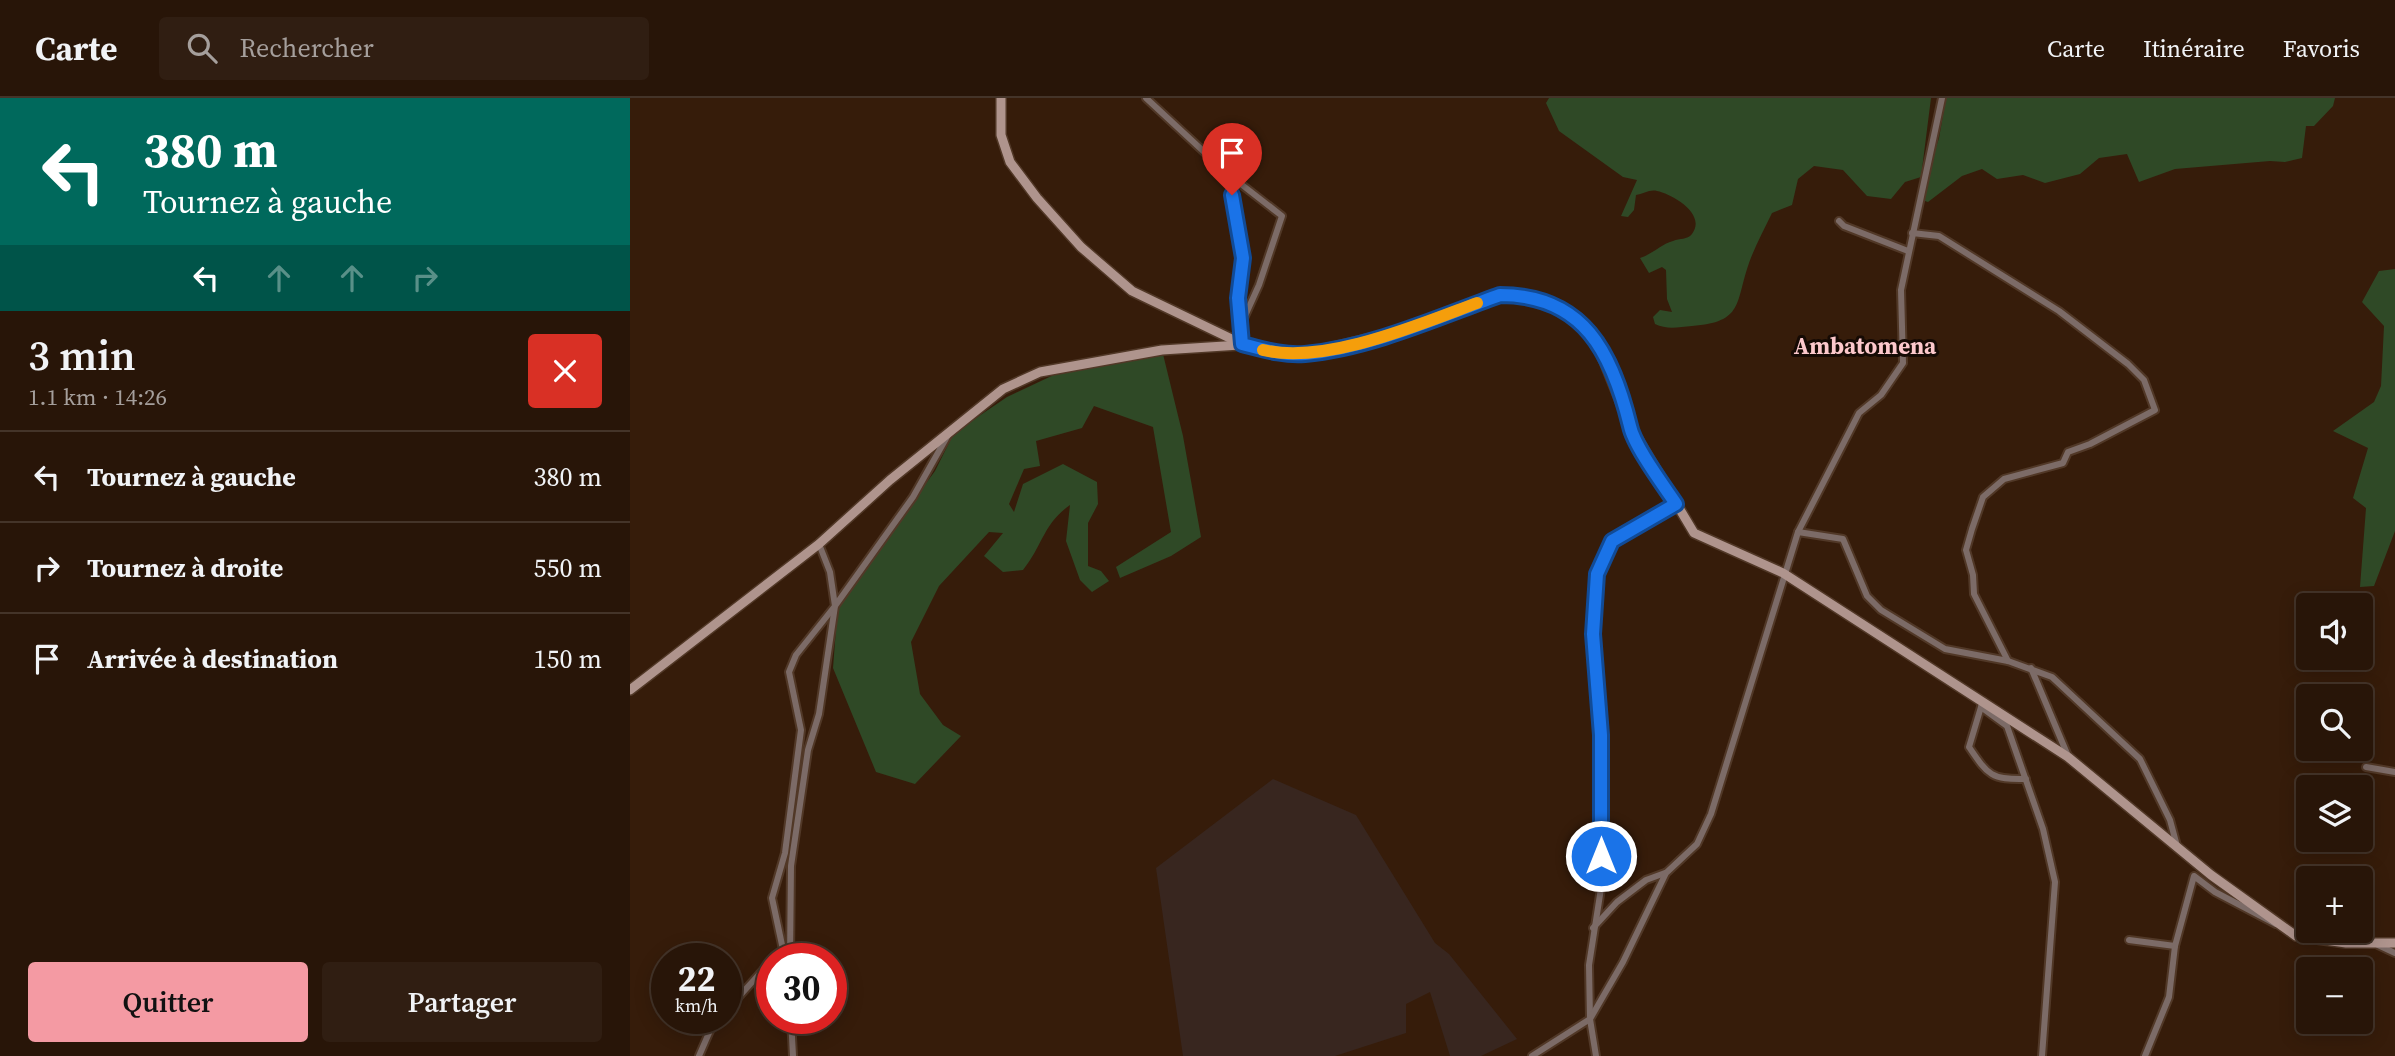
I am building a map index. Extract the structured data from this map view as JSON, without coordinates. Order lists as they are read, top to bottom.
{
  "districts": ["Ambatomena"],
  "page": {
    "header": "Carte",
    "search": "Rechercher",
    "nav": ["Carte", "Itinéraire", "Favoris"],
    "turn": ["380 m", "Tournez à gauche"],
    "heading": ["3 min", "1.1 km · 14:26"],
    "list": [
      {
        "name": "Tournez à gauche",
        "value": "380 m"
      },
      {
        "name": "Tournez à droite",
        "value": "550 m"
      },
      {
        "name": "Arrivée à destination",
        "value": "150 m"
      }
    ],
    "map_buttons": ["+", "−"],
    "speed": "22 km/h",
    "limit": "30",
    "buttons": ["Quitter", "Partager"]
  }
}
